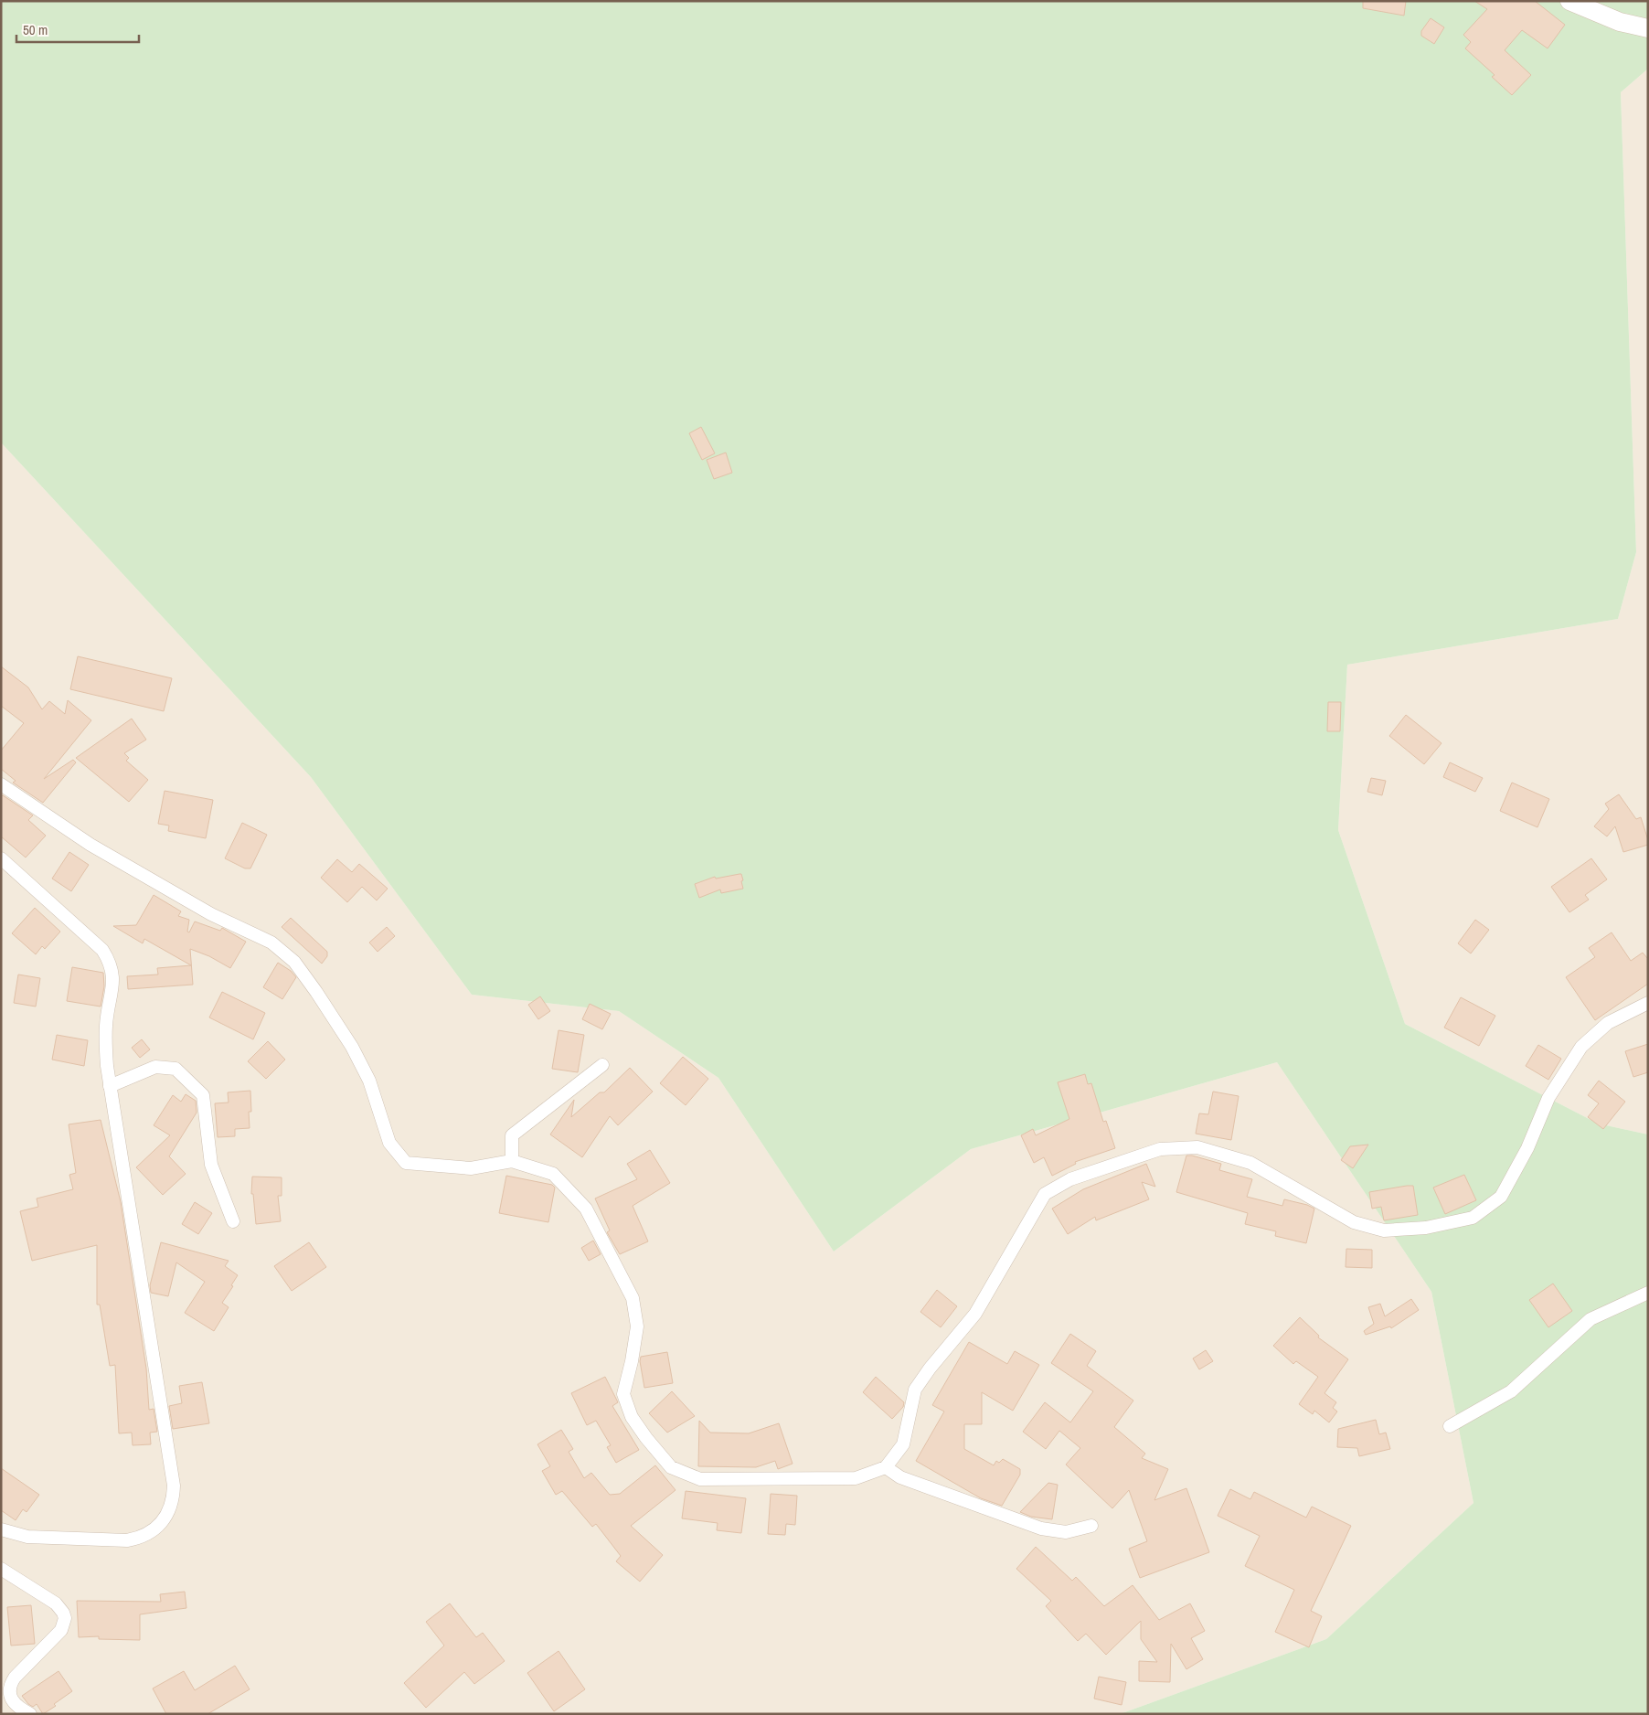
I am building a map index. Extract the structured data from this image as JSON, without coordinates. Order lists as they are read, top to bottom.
{
  "scale_bar": "50 m"
}
